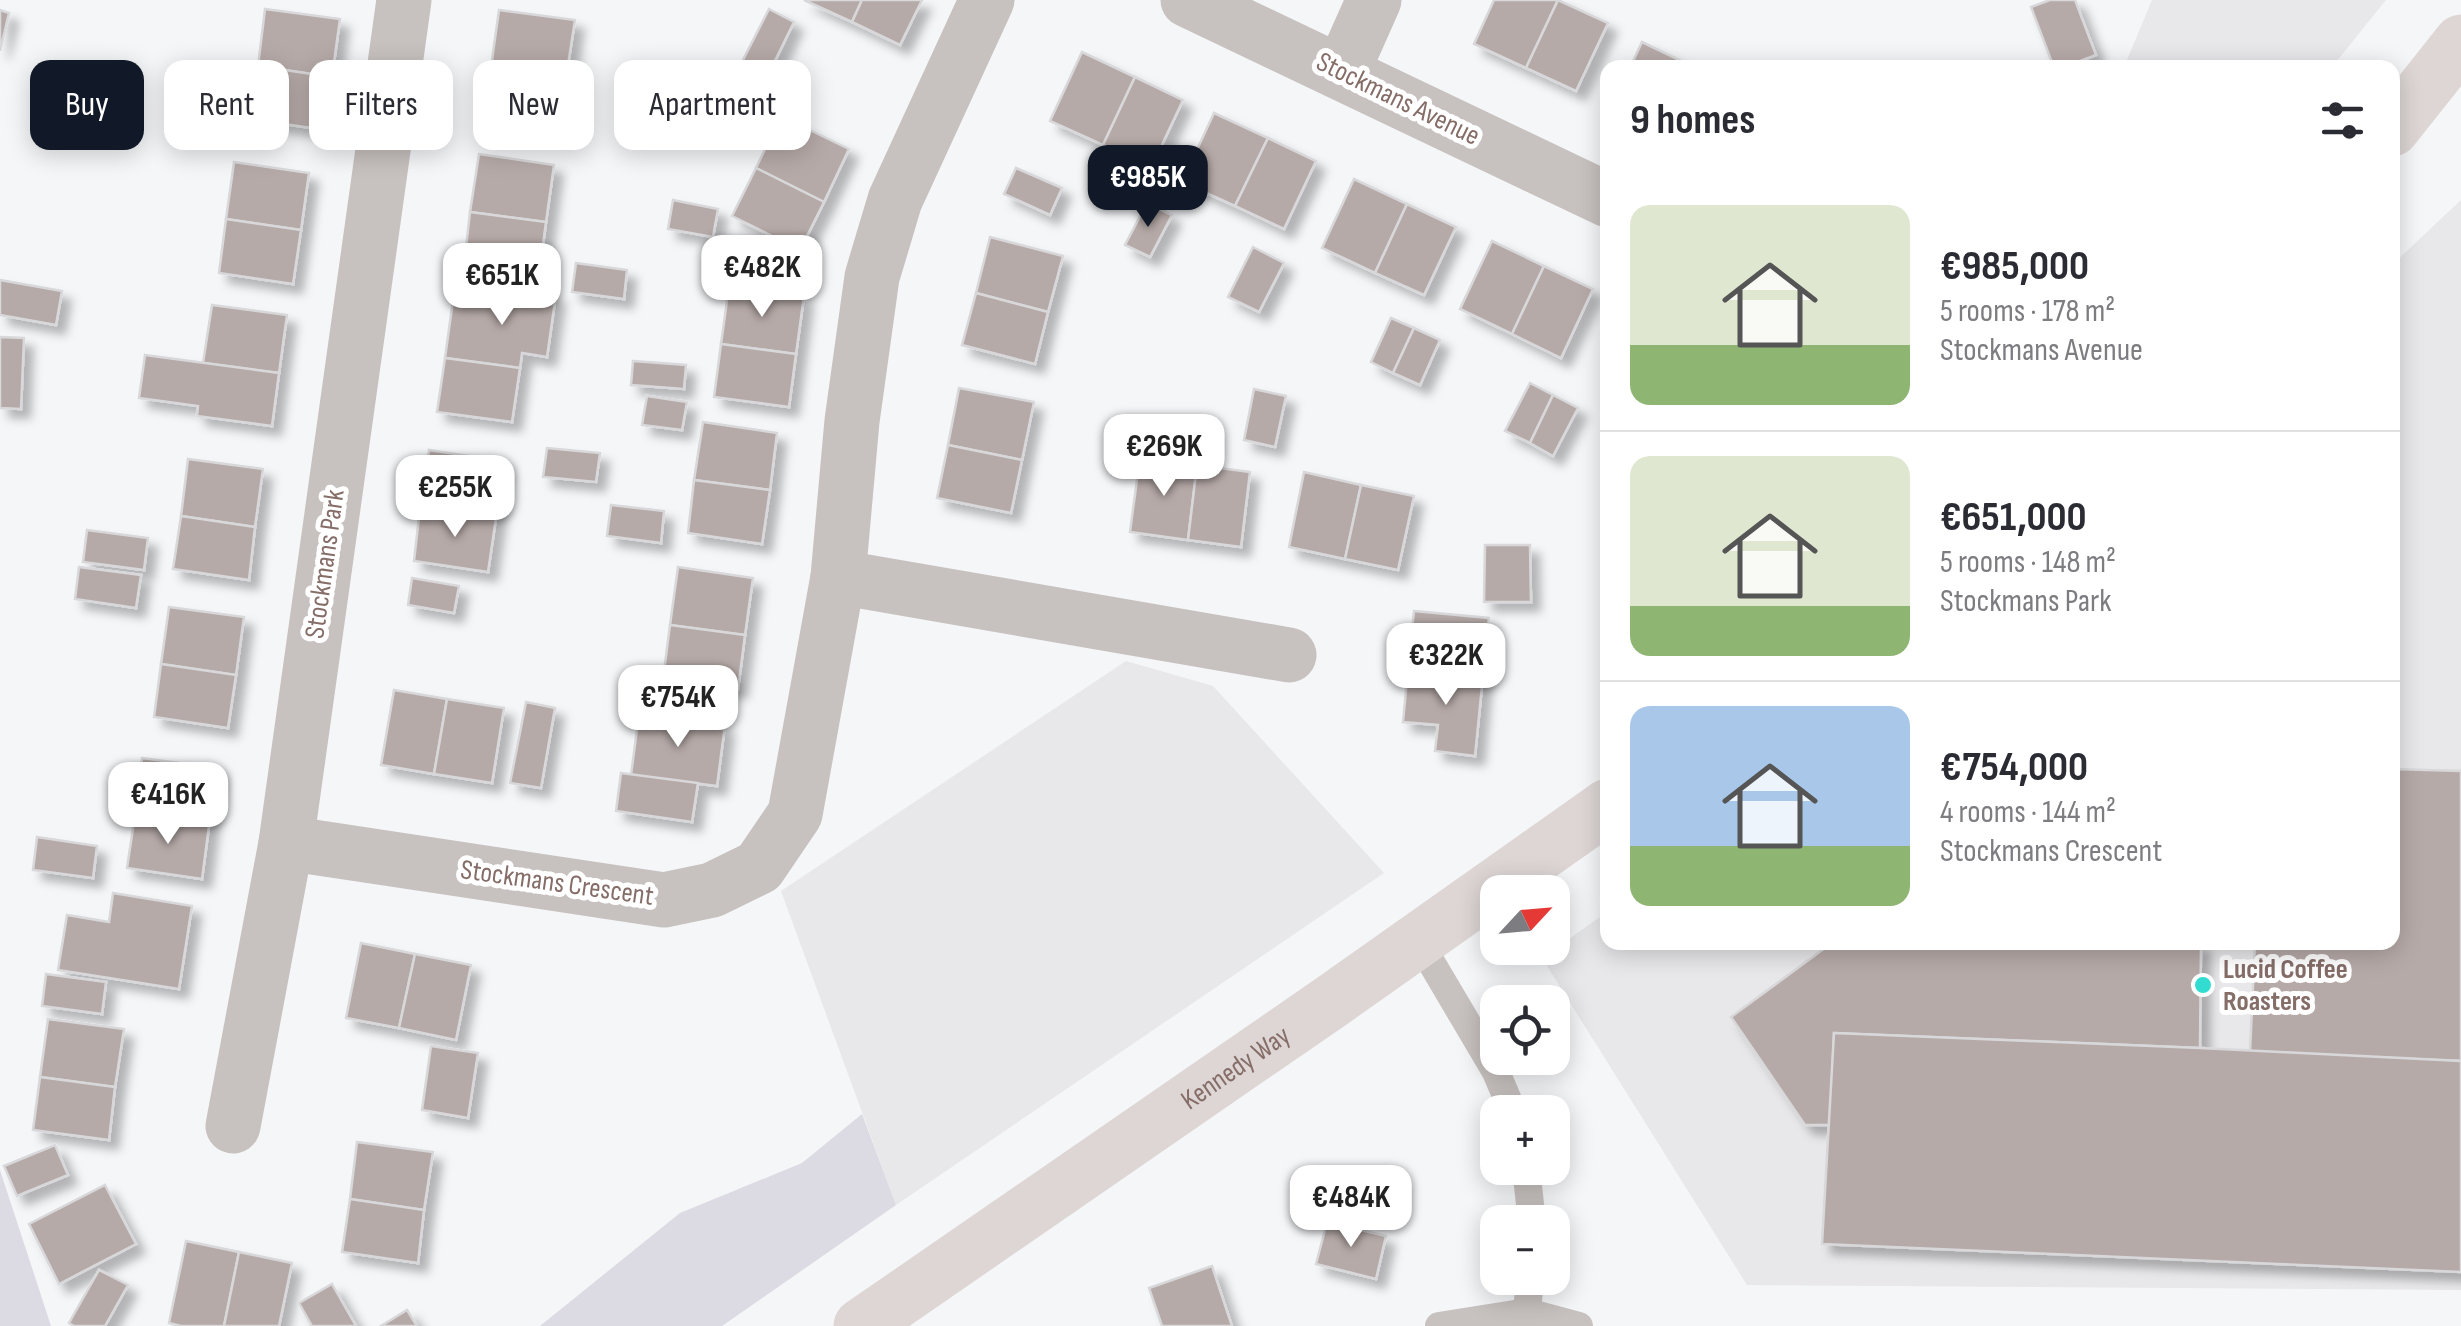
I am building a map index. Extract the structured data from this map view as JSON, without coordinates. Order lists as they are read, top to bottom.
{
  "streets": {
    "highway": ["Kennedy Way"],
    "street": ["Stockmans Avenue", "Stockmans Park", "Stockmans Crescent"]
  },
  "crossings": [
    ["Stockmans Park", "Stockmans Crescent"]
  ],
  "places": ["Lucid Coffee Roasters"],
  "north": "top right",
  "page": {
    "chip": [
      "Buy",
      "Rent",
      "Filters",
      "New",
      "Apartment"
    ],
    "heading": "9 homes",
    "price": [
      "€985K",
      "€482K",
      "€651K",
      "€269K",
      "€255K",
      "€322K",
      "€754K",
      "€416K",
      "€484K"
    ],
    "list": [
      {
        "name": "€985,000",
        "note": "5 rooms · 178 m² · Stockmans Avenue"
      },
      {
        "name": "€651,000",
        "note": "5 rooms · 148 m² · Stockmans Park"
      },
      {
        "name": "€754,000",
        "note": "4 rooms · 144 m² · Stockmans Crescent"
      }
    ],
    "map_buttons": ["+", "−"]
  }
}
